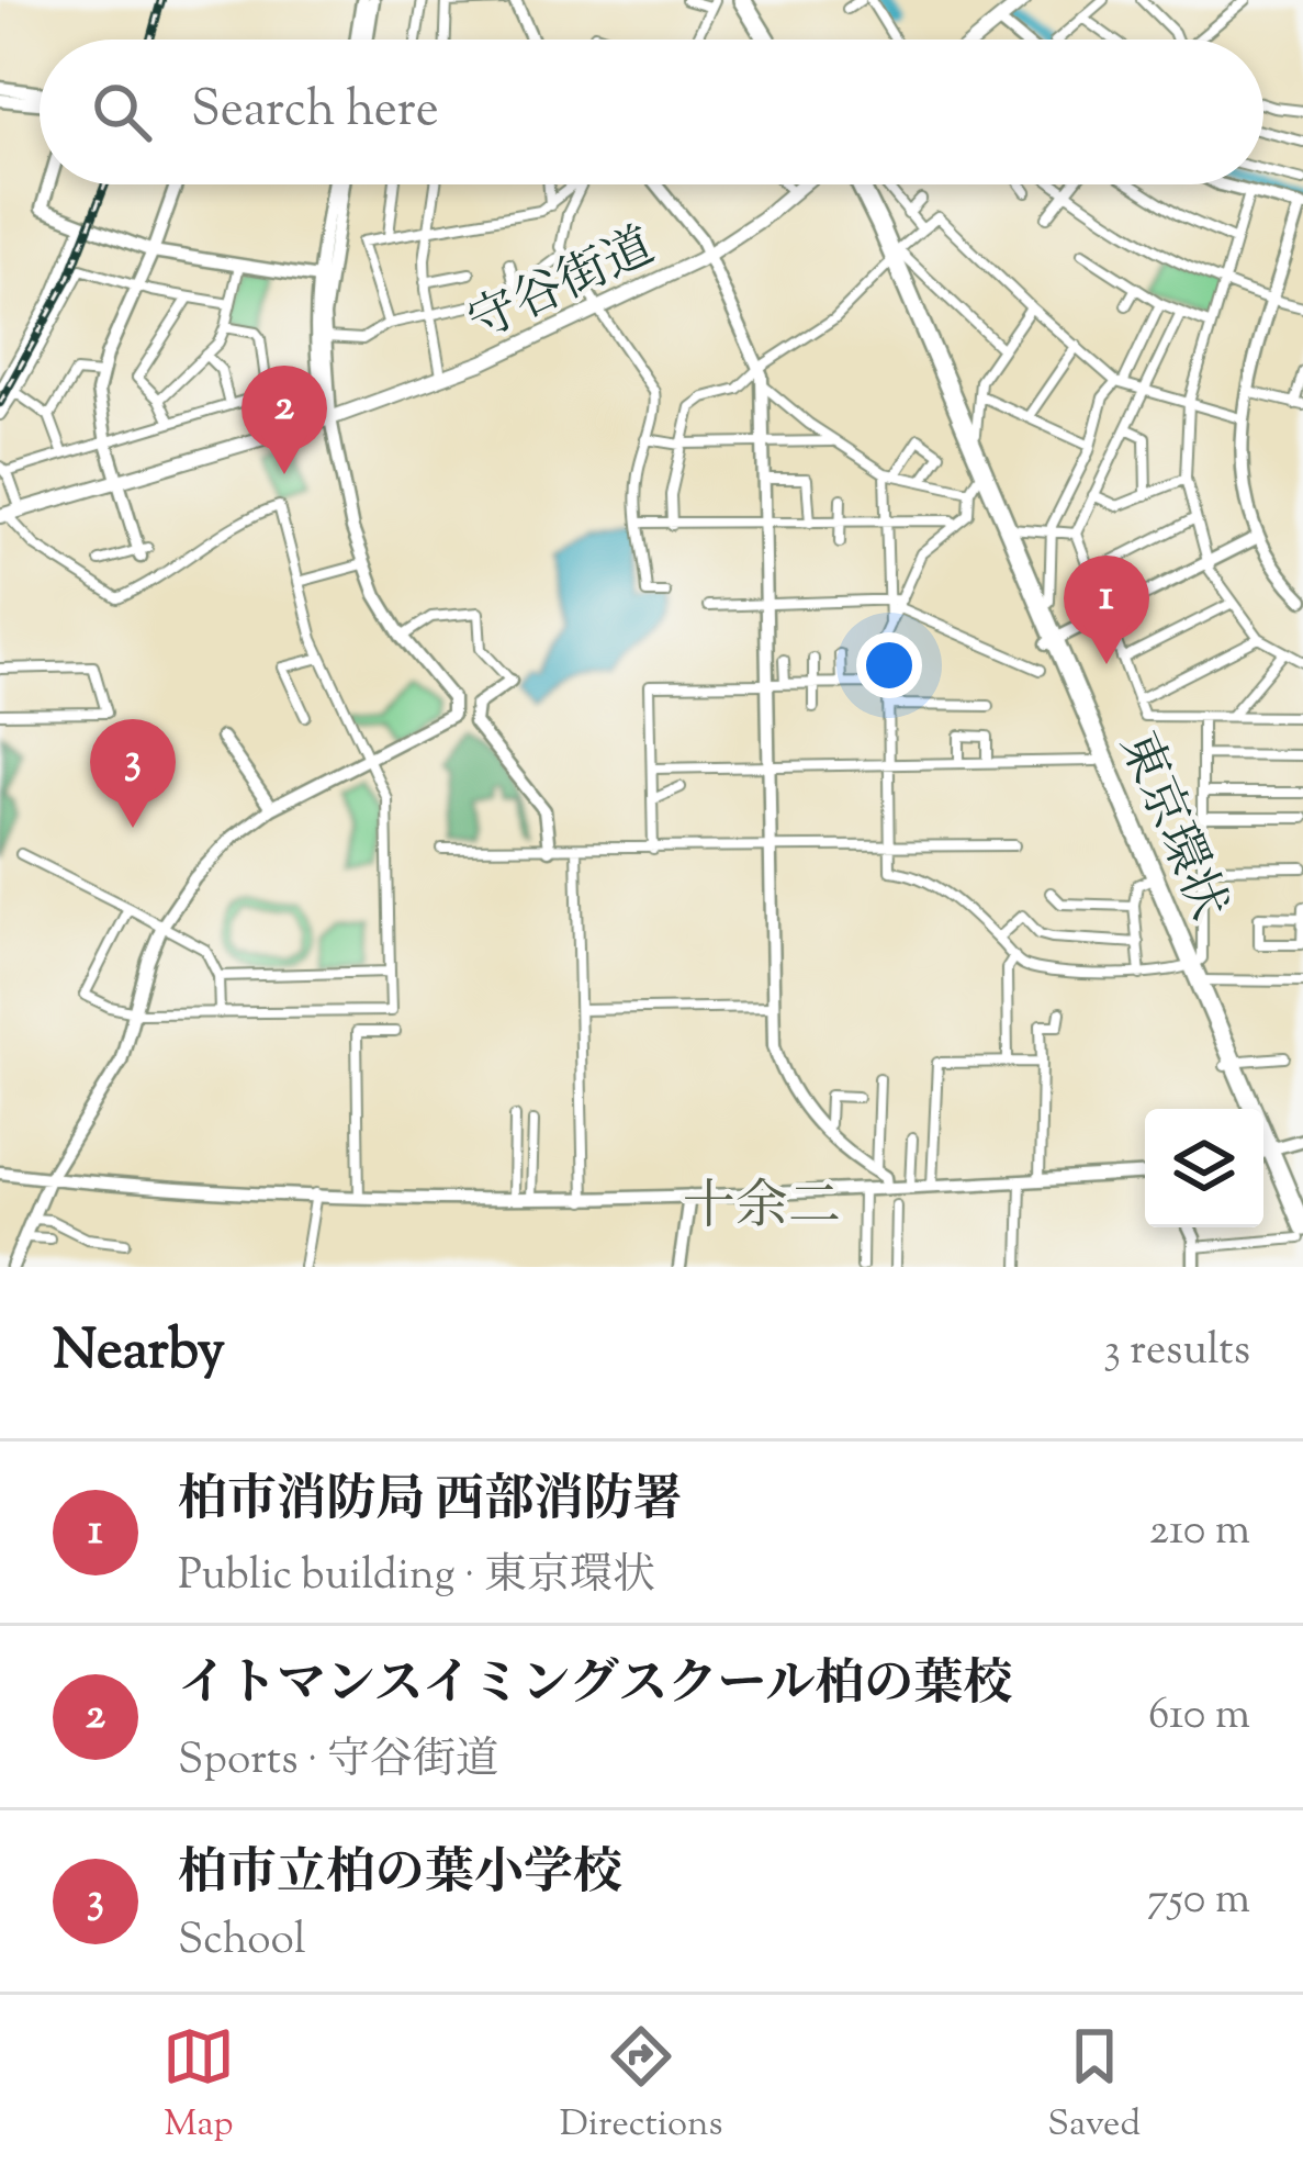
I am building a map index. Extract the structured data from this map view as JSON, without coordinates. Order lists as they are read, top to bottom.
{
  "streets": {
    "highway": ["東京環状"],
    "main road": ["守谷街道"]
  },
  "districts": ["十余二"],
  "page": {
    "search": "Search here",
    "pins": ["2", "1", "3"],
    "heading": ["Nearby", "3 results"],
    "list": [
      {
        "mark": "1",
        "name": "柏市消防局 西部消防署",
        "note": "Public building · 東京環状",
        "value": "210 m"
      },
      {
        "mark": "2",
        "name": "イトマンスイミングスクール柏の葉校",
        "note": "Sports · 守谷街道",
        "value": "610 m"
      },
      {
        "mark": "3",
        "name": "柏市立柏の葉小学校",
        "note": "School",
        "value": "750 m"
      }
    ],
    "nav": ["Map", "Directions", "Saved"]
  }
}
